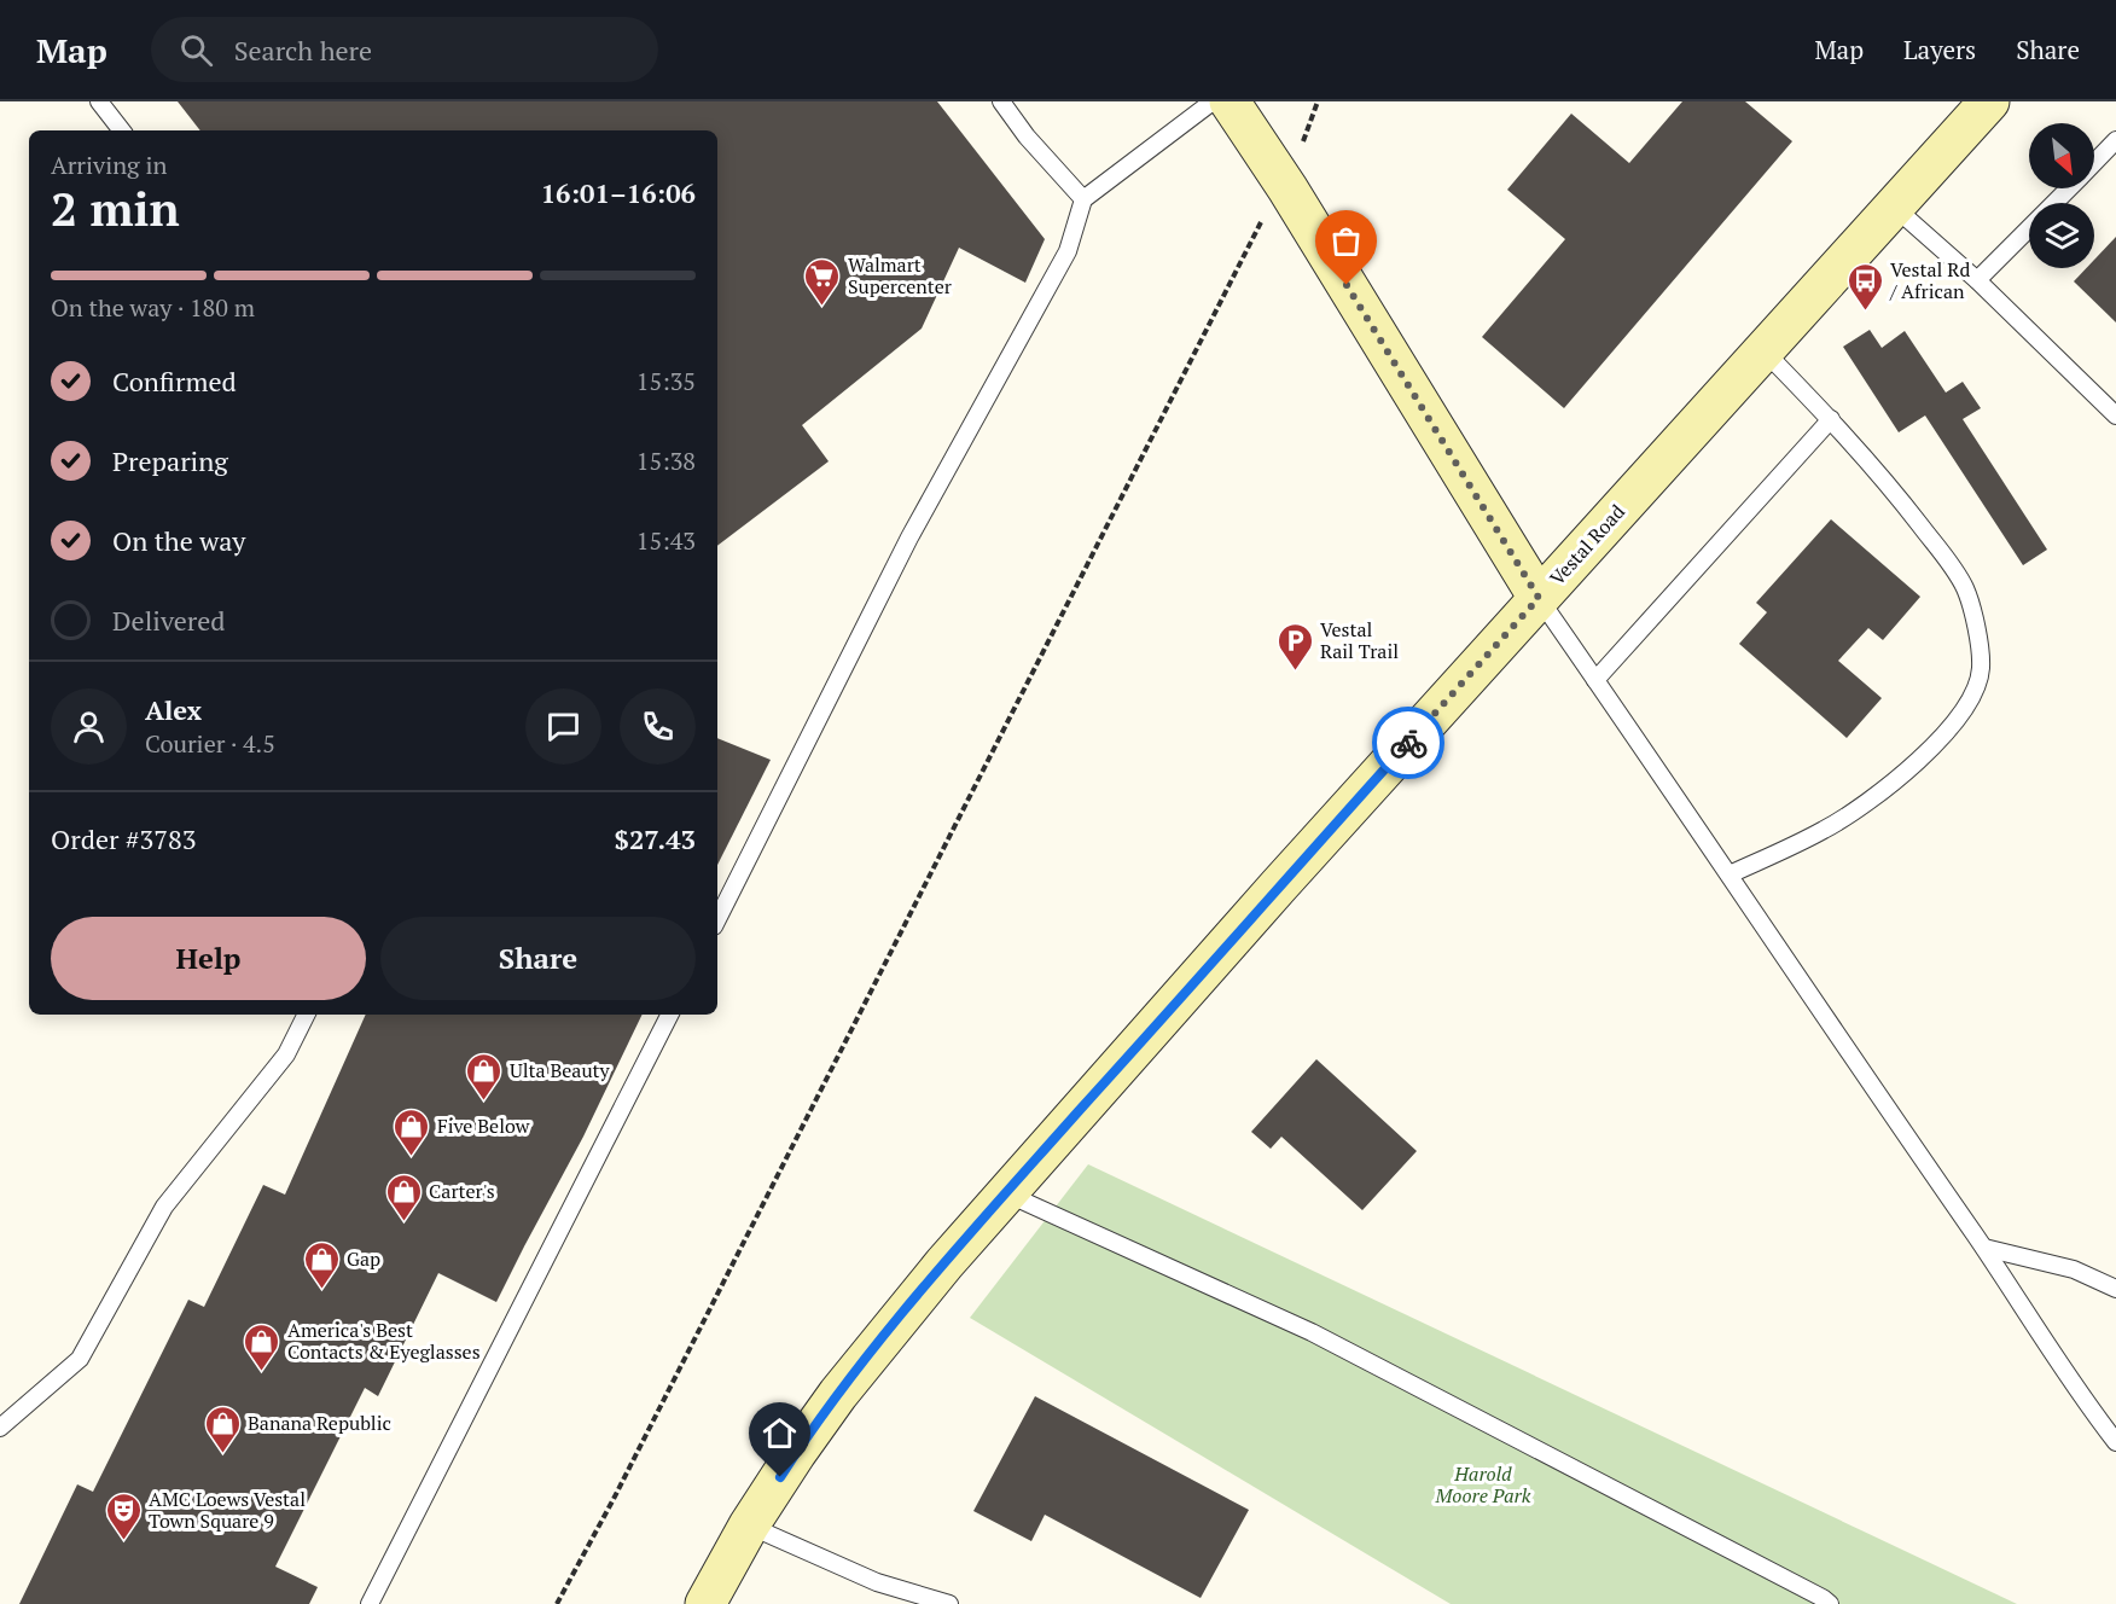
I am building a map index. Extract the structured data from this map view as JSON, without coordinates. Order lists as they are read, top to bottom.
{
  "streets": {
    "street": ["Vestal Road"]
  },
  "parks": ["Harold Moore Park"],
  "places": {
    "supermarket": ["Walmart Supercenter"],
    "bus stop": ["Vestal Rd / African"],
    "parking": ["Vestal Rail Trail"],
    "shop": [
      "Ulta Beauty",
      "Five Below",
      "Carter's",
      "Gap",
      "America's Best Contacts & Eyeglasses",
      "Banana Republic"
    ],
    "theatre": ["AMC Loews Vestal Town Square 9"]
  },
  "north": "bottom right",
  "page": {
    "header": "Map",
    "search": "Search here",
    "nav": ["Map", "Layers", "Share"],
    "heading": ["2 min", "Arriving in", "16:01–16:06"],
    "panel": [
      "Alex",
      "Courier · 4.5",
      "Order #3783",
      "$27.43"
    ],
    "bar": "On the way · 180 m",
    "list": [
      ["Confirmed", "15:35"],
      ["Preparing", "15:38"],
      ["On the way", "15:43"],
      "Delivered"
    ],
    "buttons": ["Help", "Share"]
  }
}
